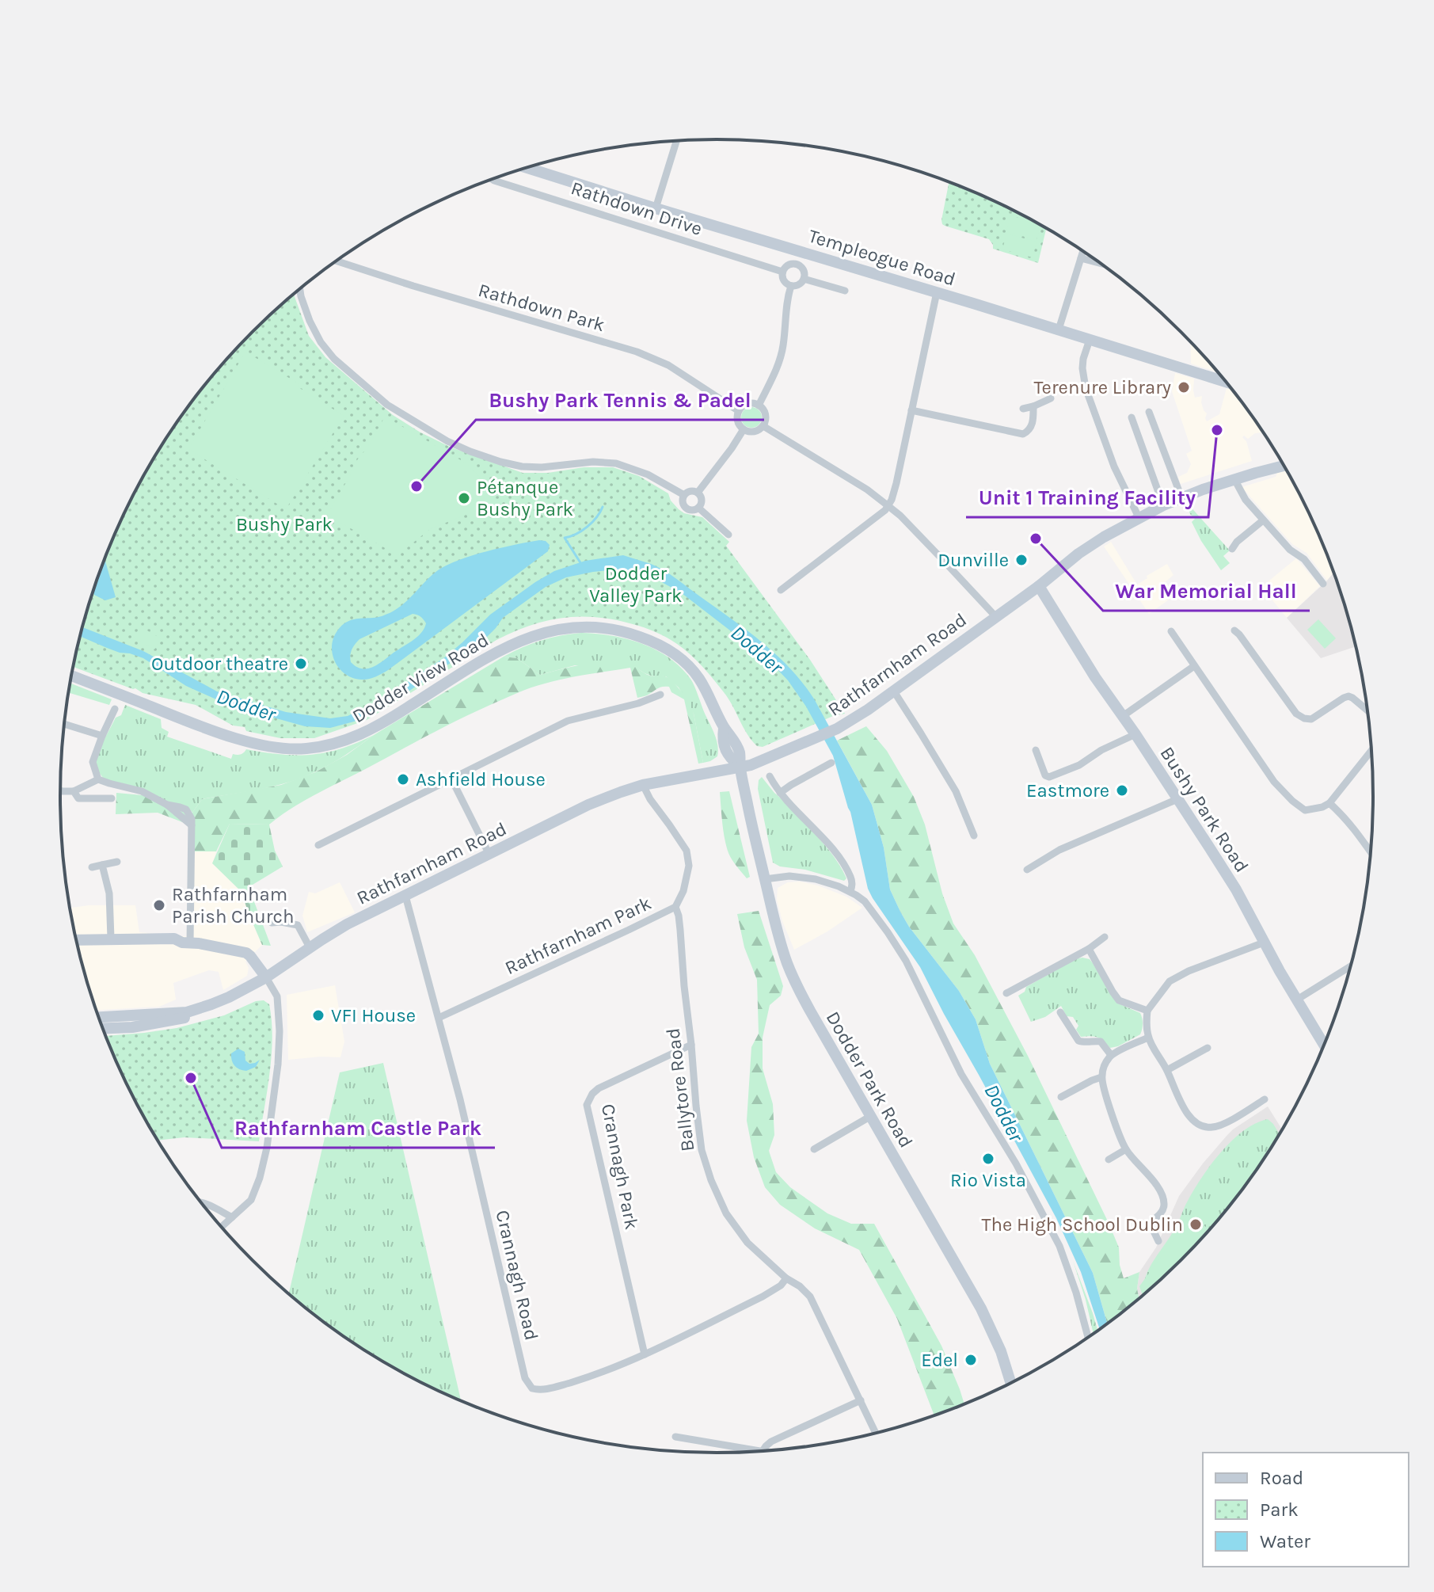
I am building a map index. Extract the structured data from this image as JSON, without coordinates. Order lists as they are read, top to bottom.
{
  "streets": {
    "main road": [
      "Templeogue Road",
      "Rathfarnham Road",
      "Dodder View Road",
      "Bushy Park Road",
      "Dodder Park Road"
    ],
    "street": [
      "Rathdown Drive",
      "Rathdown Park",
      "Rathfarnham Park",
      "Ballytore Road",
      "Crannagh Park",
      "Crannagh Road"
    ]
  },
  "crossings": [
    ["Rathfarnham Road", "Dodder View Road"],
    ["Rathfarnham Road", "Bushy Park Road"],
    ["Rathfarnham Road", "Rathfarnham Park"],
    ["Rathfarnham Road", "Dodder Park Road"],
    ["Rathfarnham Road", "Crannagh Road"],
    ["Dodder View Road", "Dodder Park Road"],
    ["Rathfarnham Park", "Ballytore Road"],
    ["Rathfarnham Park", "Crannagh Road"],
    ["Ballytore Road", "Crannagh Park"],
    ["Ballytore Road", "Crannagh Road"],
    ["Crannagh Park", "Crannagh Road"]
  ],
  "water": ["Dodder"],
  "parks": ["Bushy Park", "Dodder Valley Park"],
  "places": [
    "Terenure Library",
    "Unit 1 Training Facility",
    "Bushy Park Tennis & Padel",
    "Pétanque Bushy Park",
    "War Memorial Hall",
    "Dunville",
    "Outdoor theatre",
    "Ashfield House",
    "Eastmore",
    "Rathfarnham Parish Church",
    "VFI House",
    "Rathfarnham Castle Park",
    "Rio Vista",
    "The High School Dublin",
    "Edel"
  ],
  "legend": ["Road", "Park", "Water"]
}
